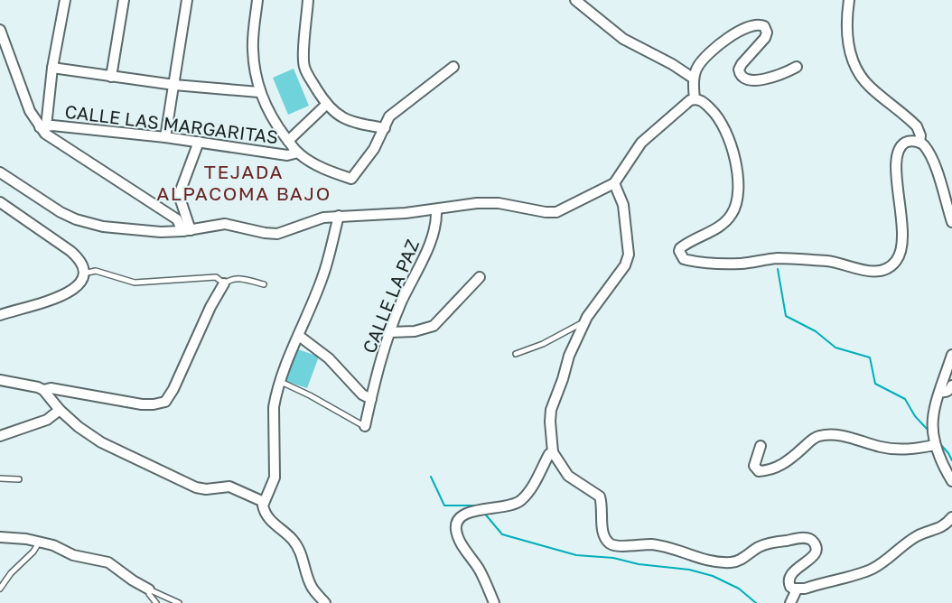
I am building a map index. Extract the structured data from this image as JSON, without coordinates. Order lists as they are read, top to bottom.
{
  "streets": {
    "street": ["CALLE LAS MARGARITAS", "CALLE LA PAZ"]
  },
  "districts": ["TEJADA ALPACOMA BAJO"]
}
